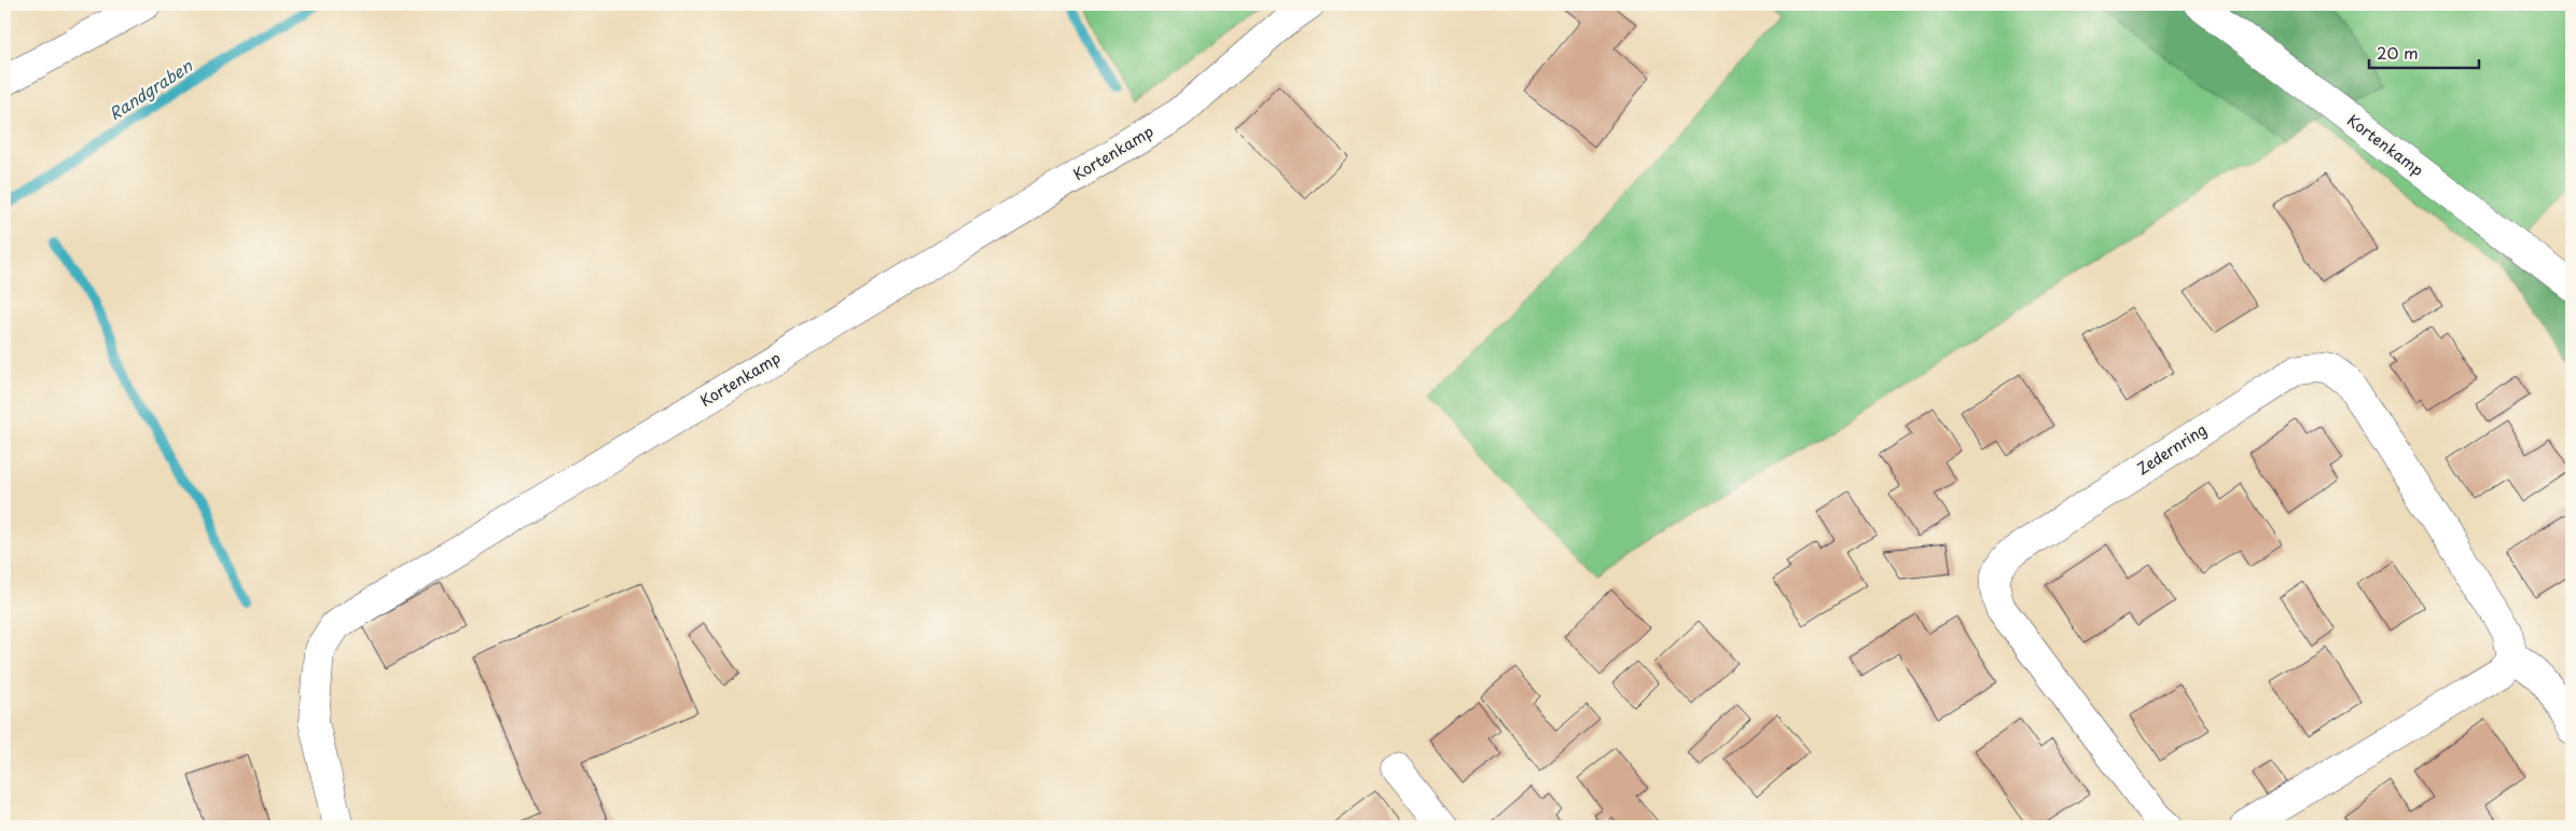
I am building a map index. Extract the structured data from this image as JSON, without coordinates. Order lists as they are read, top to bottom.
{
  "streets": {
    "street": ["Kortenkamp", "Zedernring"]
  },
  "water": ["Randgraben"],
  "scale_bar": "20 m"
}
